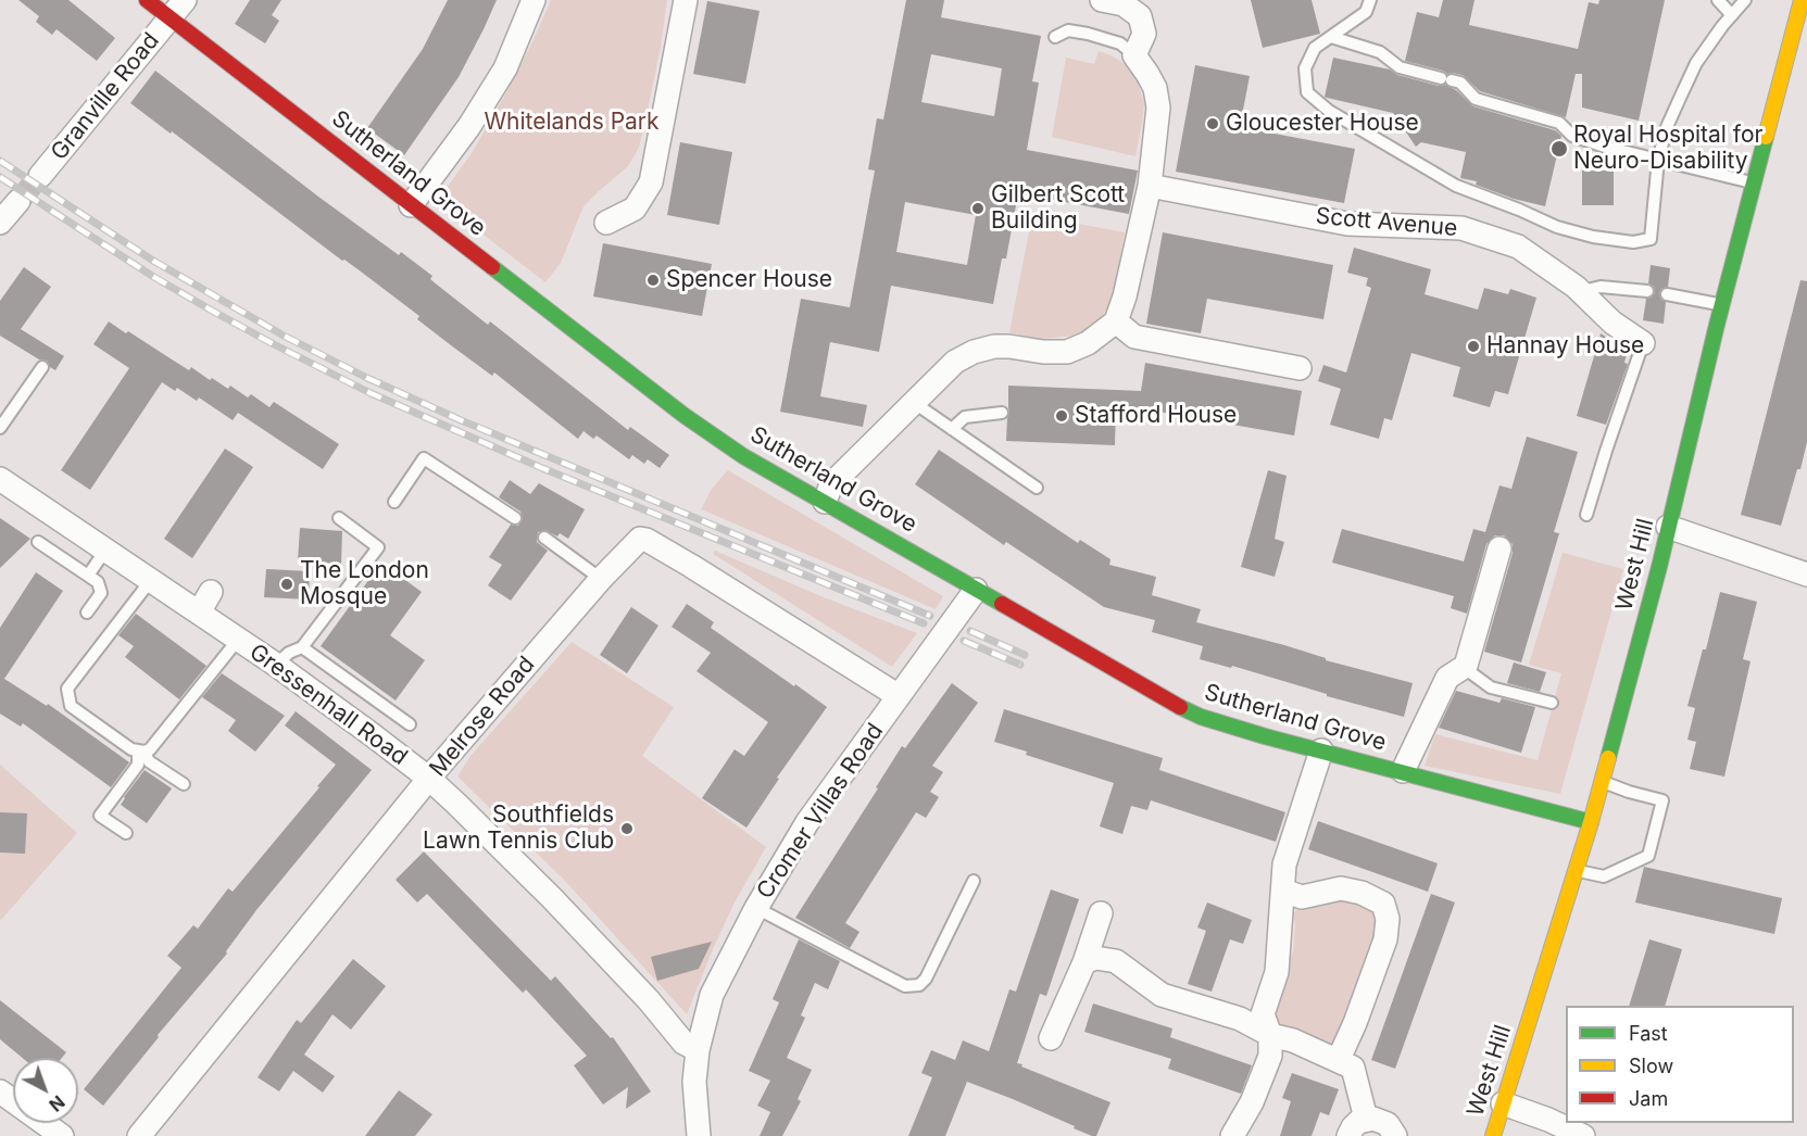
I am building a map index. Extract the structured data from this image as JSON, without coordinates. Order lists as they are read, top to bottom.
{
  "streets": {
    "main road": ["Sutherland Grove", "West Hill"],
    "street": [
      "Granville Road",
      "Scott Avenue",
      "Gressenhall Road",
      "Melrose Road",
      "Cromer Villas Road"
    ]
  },
  "crossings": [
    ["Granville Road", "Sutherland Grove"],
    ["Sutherland Grove", "West Hill"],
    ["Sutherland Grove", "Cromer Villas Road"],
    ["Gressenhall Road", "Melrose Road"],
    ["Gressenhall Road", "Cromer Villas Road"],
    ["Melrose Road", "Cromer Villas Road"]
  ],
  "parks": ["Whitelands Park"],
  "places": [
    "Gloucester House",
    "Royal Hospital for Neuro-Disability",
    "Gilbert Scott Building",
    "Spencer House",
    "Hannay House",
    "Stafford House",
    "The London Mosque",
    "Southfields Lawn Tennis Club"
  ],
  "legend": ["Fast", "Slow", "Jam"],
  "north": "bottom right"
}
